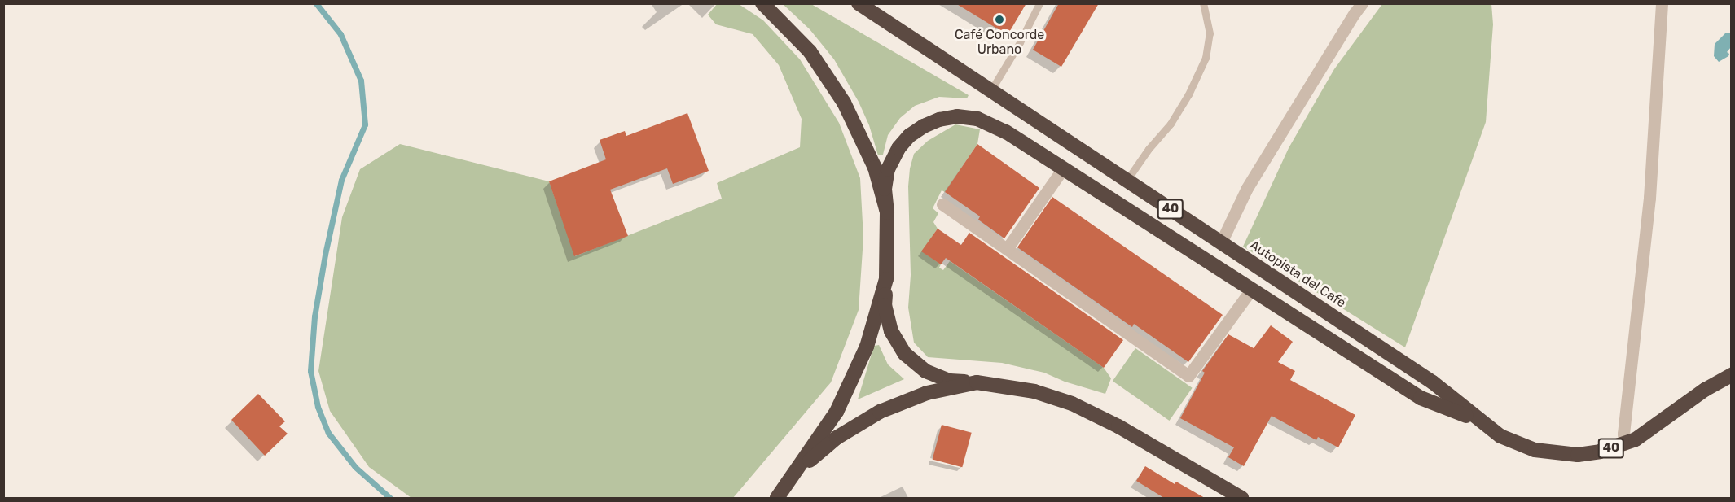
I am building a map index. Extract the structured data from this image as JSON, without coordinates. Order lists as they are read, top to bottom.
{
  "streets": {
    "highway": ["40", "Autopista del Café"]
  },
  "places": ["Café Concorde Urbano"]
}
